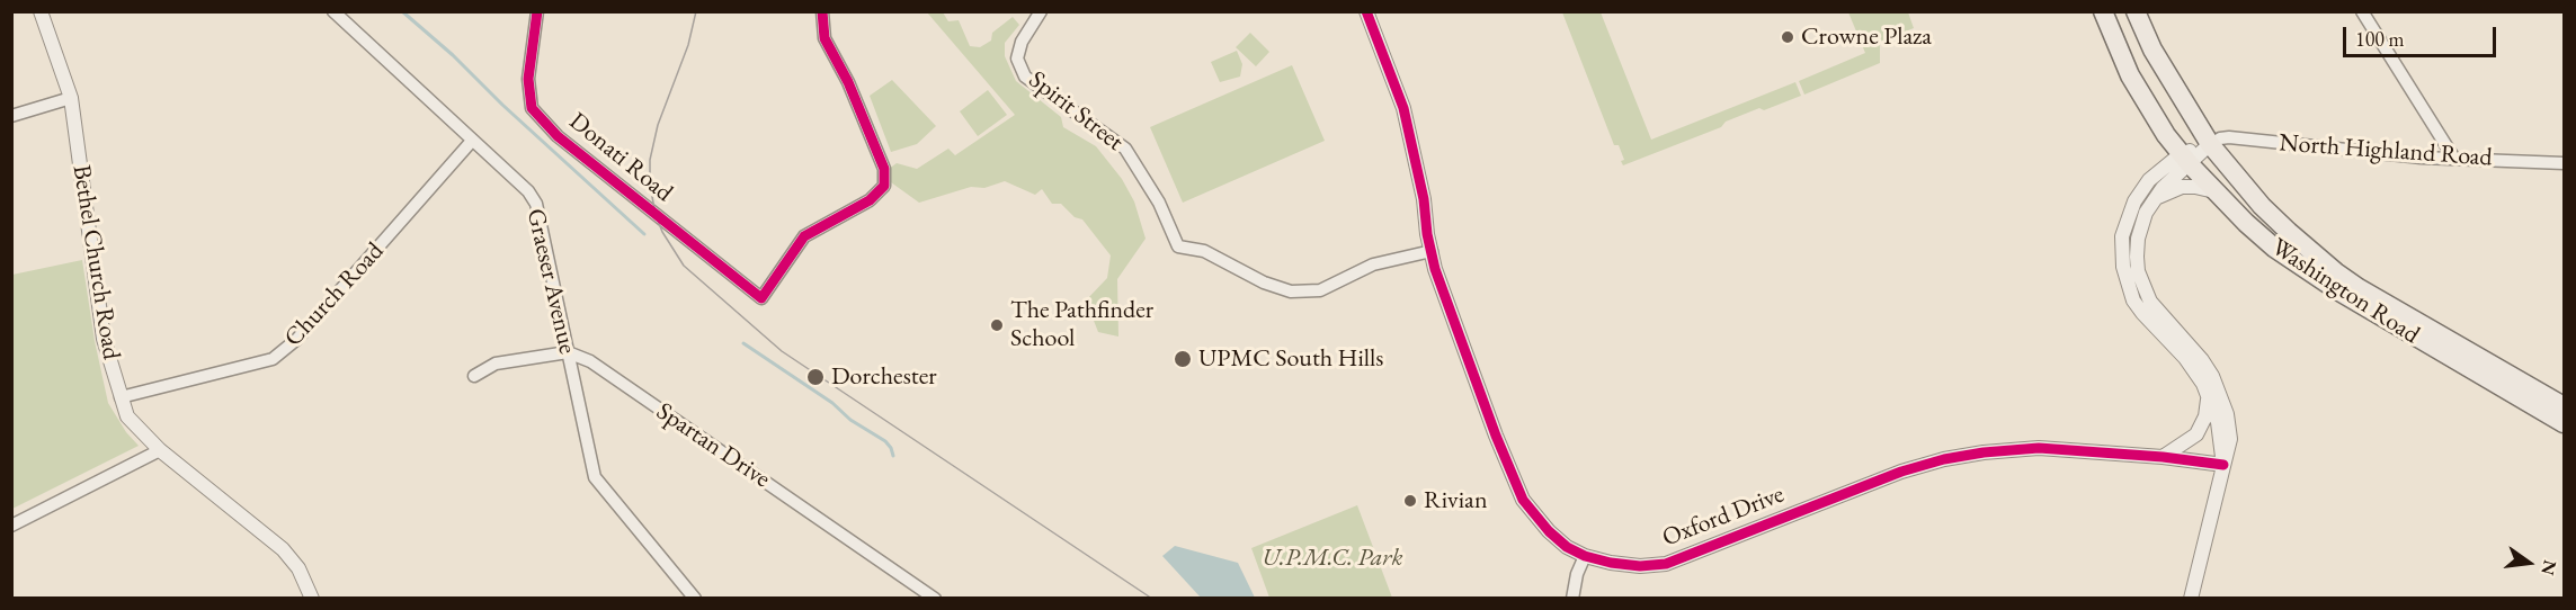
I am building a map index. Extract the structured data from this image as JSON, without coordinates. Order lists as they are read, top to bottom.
{
  "streets": {
    "main road": ["Washington Road"],
    "street": [
      "Spirit Street",
      "North Highland Road",
      "Donati Road",
      "Bethel Church Road",
      "Graeser Avenue",
      "Church Road",
      "Spartan Drive",
      "Oxford Drive"
    ]
  },
  "crossings": [
    ["Spirit Street", "Oxford Drive"],
    ["North Highland Road", "Washington Road"],
    ["Bethel Church Road", "Church Road"],
    ["Graeser Avenue", "Church Road"],
    ["Graeser Avenue", "Spartan Drive"]
  ],
  "parks": ["U.P.M.C. Park"],
  "places": [
    "Crowne Plaza",
    "The Pathfinder School",
    "UPMC South Hills",
    "Dorchester",
    "Rivian"
  ],
  "scale_bar": "100 m",
  "north": "right"
}
